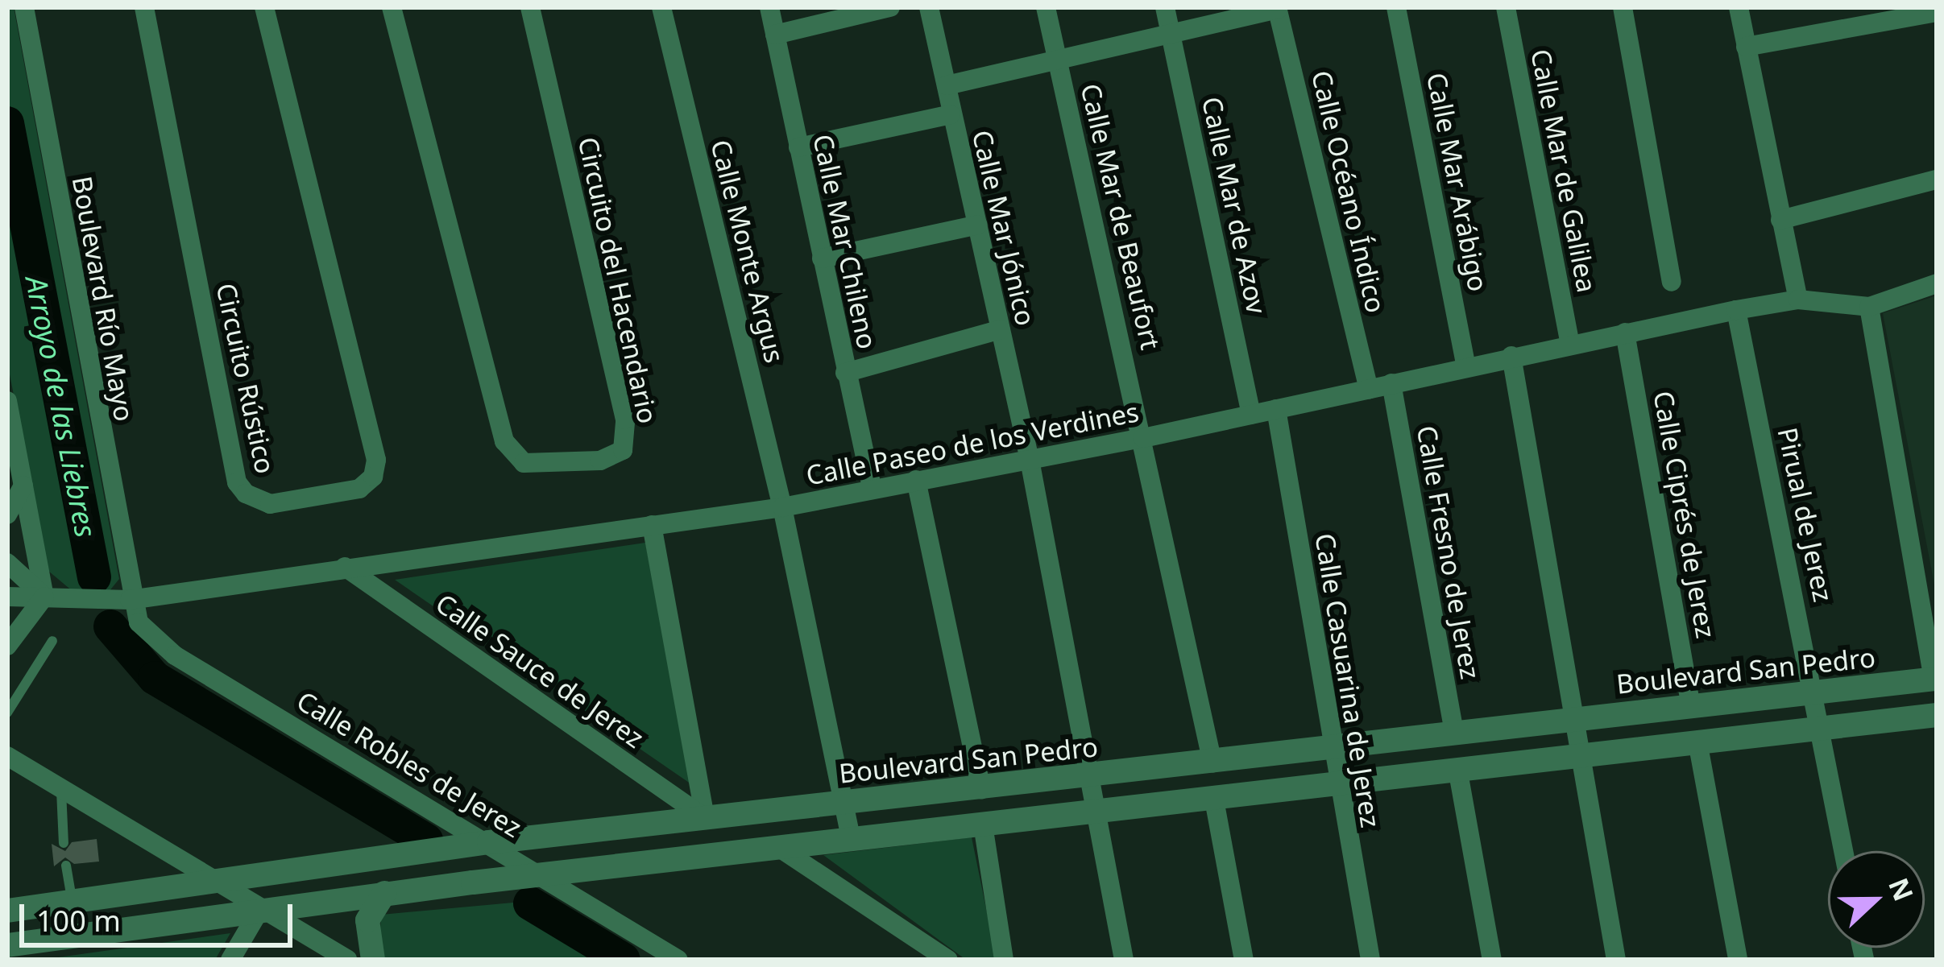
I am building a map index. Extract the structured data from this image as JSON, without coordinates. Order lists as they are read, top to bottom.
{
  "streets": {
    "street": [
      "Calle Mar de Galilea",
      "Calle Mar Arábigo",
      "Calle Océano Índico",
      "Calle Mar de Azov",
      "Calle Mar de Beaufort",
      "Calle Mar Jónico",
      "Calle Mar Chileno",
      "Calle Monte Argus",
      "Circuito del Hacendario",
      "Boulevard Río Mayo",
      "Circuito Rústico",
      "Calle Paseo de los Verdines",
      "Calle Ciprés de Jerez",
      "Pirual de Jerez",
      "Calle Fresno de Jerez",
      "Calle Sauce de Jerez",
      "Boulevard San Pedro",
      "Calle Casuarina de Jerez",
      "Calle Robles de Jerez"
    ]
  },
  "crossings": [
    ["Calle Mar de Galilea", "Calle Paseo de los Verdines"],
    ["Calle Mar Arábigo", "Calle Paseo de los Verdines"],
    ["Calle Océano Índico", "Calle Paseo de los Verdines"],
    ["Calle Mar de Azov", "Calle Paseo de los Verdines"],
    ["Calle Mar de Beaufort", "Calle Paseo de los Verdines"],
    ["Calle Mar de Beaufort", "Boulevard San Pedro"],
    ["Calle Mar Jónico", "Calle Paseo de los Verdines"],
    ["Calle Mar Jónico", "Boulevard San Pedro"],
    ["Calle Mar Chileno", "Calle Paseo de los Verdines"],
    ["Calle Monte Argus", "Calle Paseo de los Verdines"],
    ["Calle Monte Argus", "Boulevard San Pedro"],
    ["Boulevard Río Mayo", "Calle Paseo de los Verdines"],
    ["Boulevard Río Mayo", "Calle Robles de Jerez"],
    ["Calle Paseo de los Verdines", "Calle Ciprés de Jerez"],
    ["Calle Paseo de los Verdines", "Pirual de Jerez"],
    ["Calle Paseo de los Verdines", "Calle Fresno de Jerez"],
    ["Calle Paseo de los Verdines", "Calle Sauce de Jerez"],
    ["Calle Paseo de los Verdines", "Calle Casuarina de Jerez"],
    ["Calle Paseo de los Verdines", "Calle Robles de Jerez"],
    ["Calle Ciprés de Jerez", "Boulevard San Pedro"],
    ["Pirual de Jerez", "Boulevard San Pedro"],
    ["Calle Fresno de Jerez", "Boulevard San Pedro"],
    ["Calle Sauce de Jerez", "Boulevard San Pedro"],
    ["Boulevard San Pedro", "Calle Casuarina de Jerez"],
    ["Boulevard San Pedro", "Calle Robles de Jerez"]
  ],
  "water": ["Arroyo de las Liebres"],
  "scale_bar": "100 m",
  "north": "right"
}
